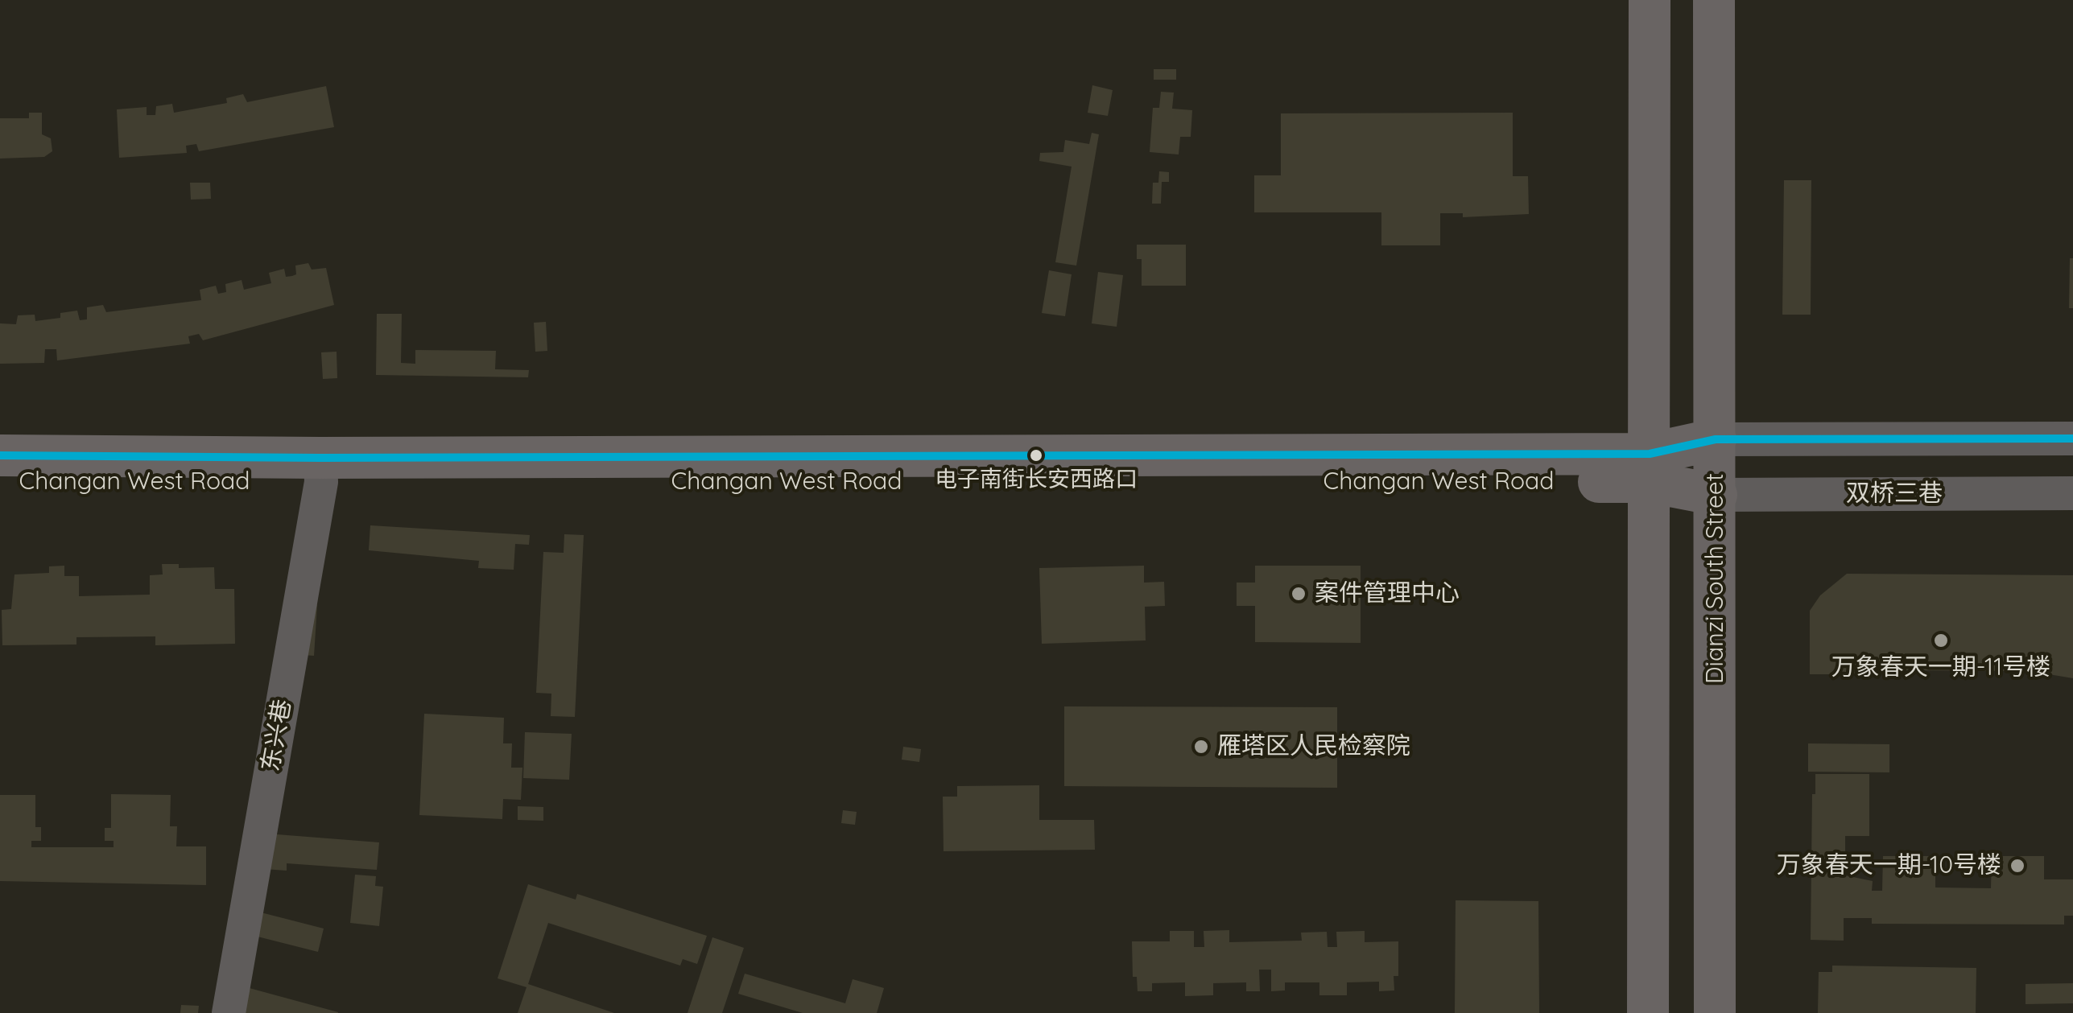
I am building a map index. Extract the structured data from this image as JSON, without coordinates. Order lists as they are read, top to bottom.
{
  "streets": {
    "main road": ["Changan West Road", "Dianzi South Street"],
    "street": ["双桥三巷", "东兴巷"]
  },
  "crossings": [
    ["Changan West Road", "双桥三巷"],
    ["Changan West Road", "Dianzi South Street"],
    ["Changan West Road", "东兴巷"],
    ["双桥三巷", "Dianzi South Street"]
  ],
  "places": [
    "电子南街长安西路口",
    "案件管理中心",
    "万象春天一期-11号楼",
    "雁塔区人民检察院",
    "万象春天一期-10号楼"
  ]
}
